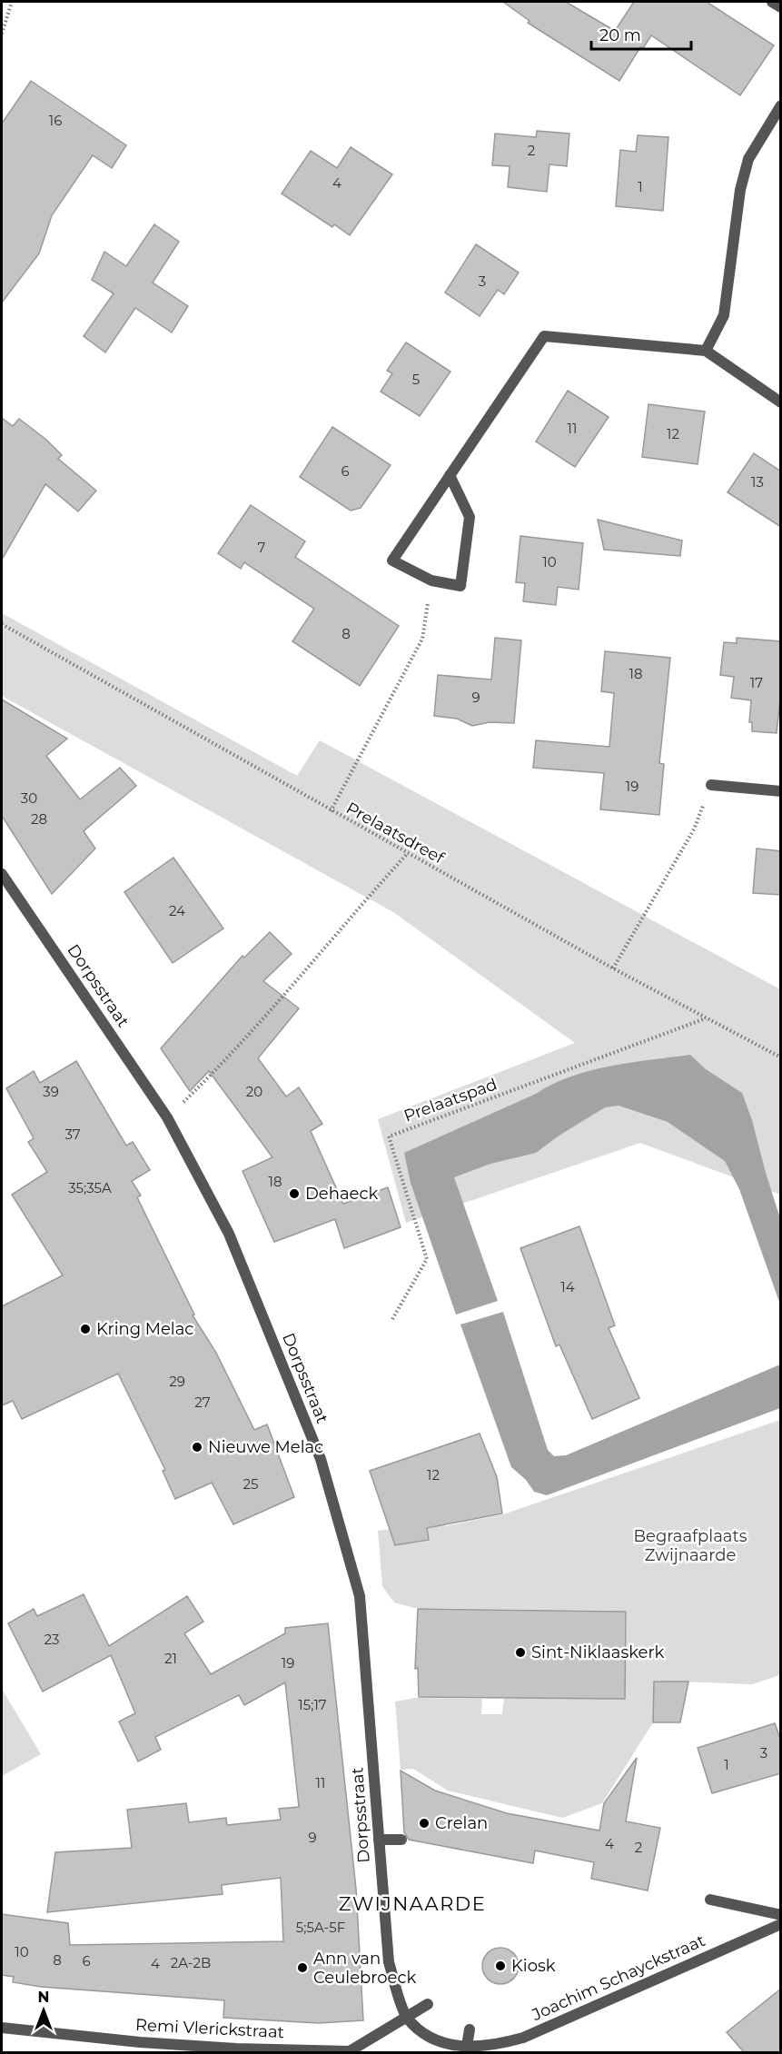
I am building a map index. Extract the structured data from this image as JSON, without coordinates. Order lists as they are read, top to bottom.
{
  "streets": {
    "street": ["Dorpsstraat", "Joachim Schayckstraat", "Remi Vlerickstraat"],
    "path": ["Prelaatsdreef", "Prelaatspad"]
  },
  "crossings": [
    ["Prelaatsdreef", "Prelaatspad"],
    ["Dorpsstraat", "Joachim Schayckstraat"],
    ["Dorpsstraat", "Remi Vlerickstraat"]
  ],
  "districts": ["ZWIJNAARDE"],
  "parks": ["Begraafplaats Zwijnaarde"],
  "places": [
    "Dehaeck",
    "Kring Melac",
    "Nieuwe Melac",
    "Sint-Niklaaskerk",
    "Crelan",
    "Kiosk",
    "Ann van Ceulebroeck"
  ],
  "house_numbers": [
    "16",
    "2",
    "4",
    "1",
    "3",
    "5",
    "11",
    "12",
    "6",
    "13",
    "7",
    "10",
    "8",
    "18",
    "17",
    "9",
    "19",
    "30",
    "28",
    "24",
    "39",
    "20",
    "37",
    "18",
    "35;35A",
    "14",
    "29",
    "27",
    "12",
    "25",
    "23",
    "21",
    "19",
    "15;17",
    "3",
    "1",
    "11",
    "9",
    "4",
    "2",
    "5;5A-5F",
    "10",
    "8",
    "6",
    "2A-2B",
    "4"
  ],
  "scale_bar": "20 m",
  "north": "top"
}
